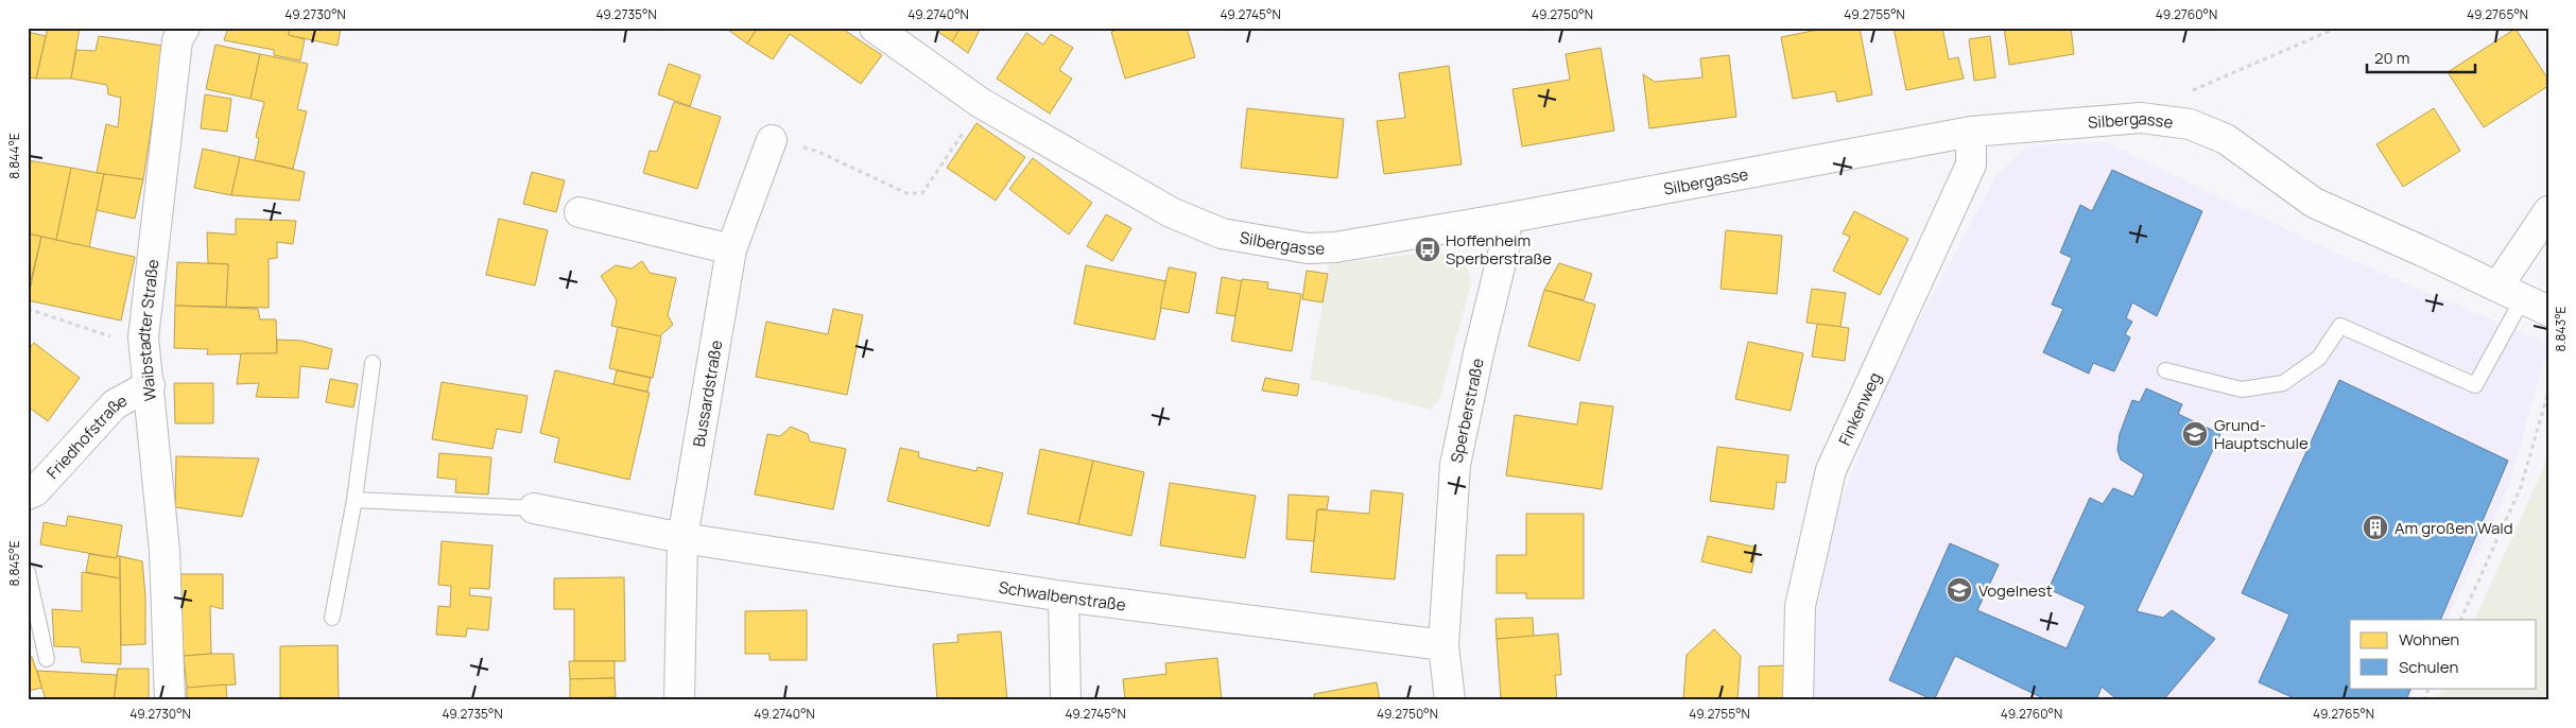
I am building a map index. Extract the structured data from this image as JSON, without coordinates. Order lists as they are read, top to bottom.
{
  "streets": {
    "street": [
      "Silbergasse",
      "Waibstadter Straße",
      "Bussardstraße",
      "Finkenweg",
      "Sperberstraße",
      "Friedhofstraße",
      "Schwalbenstraße"
    ]
  },
  "crossings": [
    ["Silbergasse", "Finkenweg"],
    ["Silbergasse", "Sperberstraße"],
    ["Waibstadter Straße", "Friedhofstraße"],
    ["Bussardstraße", "Schwalbenstraße"],
    ["Sperberstraße", "Schwalbenstraße"]
  ],
  "places": {
    "bus stop": ["Hoffenheim Sperberstraße"],
    "school or university": ["Grund- Hauptschule", "Vogelnest"],
    "building": ["Am großen Wald"]
  },
  "legend": ["Wohnen", "Schulen"],
  "scale_bar": "20 m",
  "coordinates": [
    "49.2730°N",
    "49.2735°N",
    "49.2740°N",
    "49.2745°N",
    "49.2750°N",
    "49.2755°N",
    "49.2760°N",
    "49.2765°N",
    "8.844°E",
    "8.843°E",
    "8.845°E"
  ]
}
